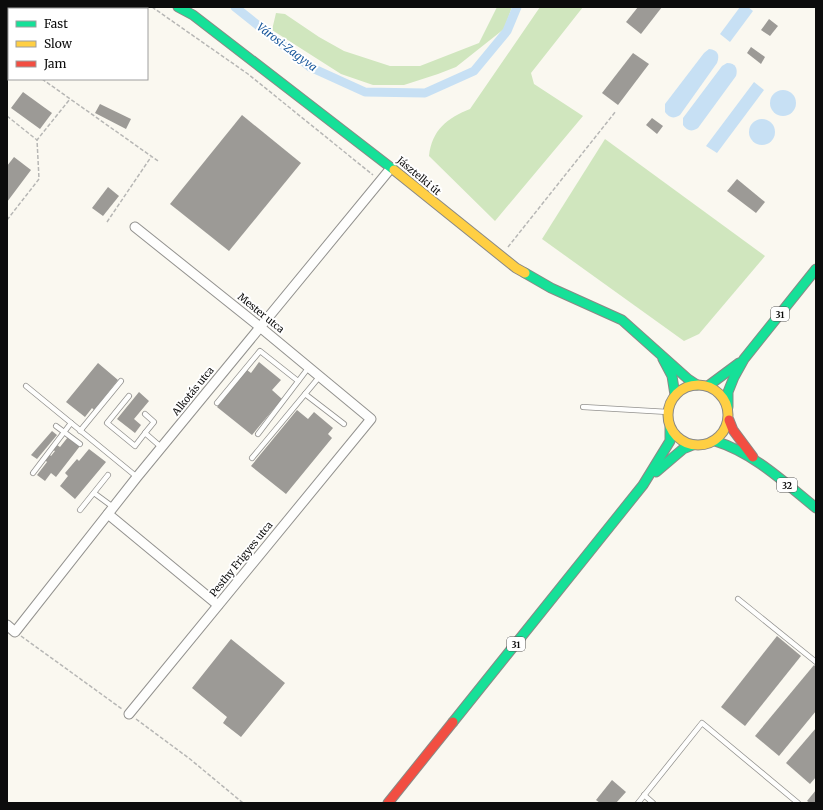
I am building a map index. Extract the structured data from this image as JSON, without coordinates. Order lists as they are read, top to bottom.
{
  "streets": {
    "main road": ["Jásztelki út", "31", "32"],
    "street": ["Mester utca", "Alkotás utca", "Pesthy Frigyes utca"]
  },
  "crossings": [
    ["Jásztelki út", "31"],
    ["Jásztelki út", "Alkotás utca"],
    ["Jásztelki út", "32"],
    ["Mester utca", "Alkotás utca"],
    ["Mester utca", "Pesthy Frigyes utca"],
    ["31", "32"]
  ],
  "water": ["Városi-Zagyva"],
  "legend": ["Fast", "Slow", "Jam"]
}
